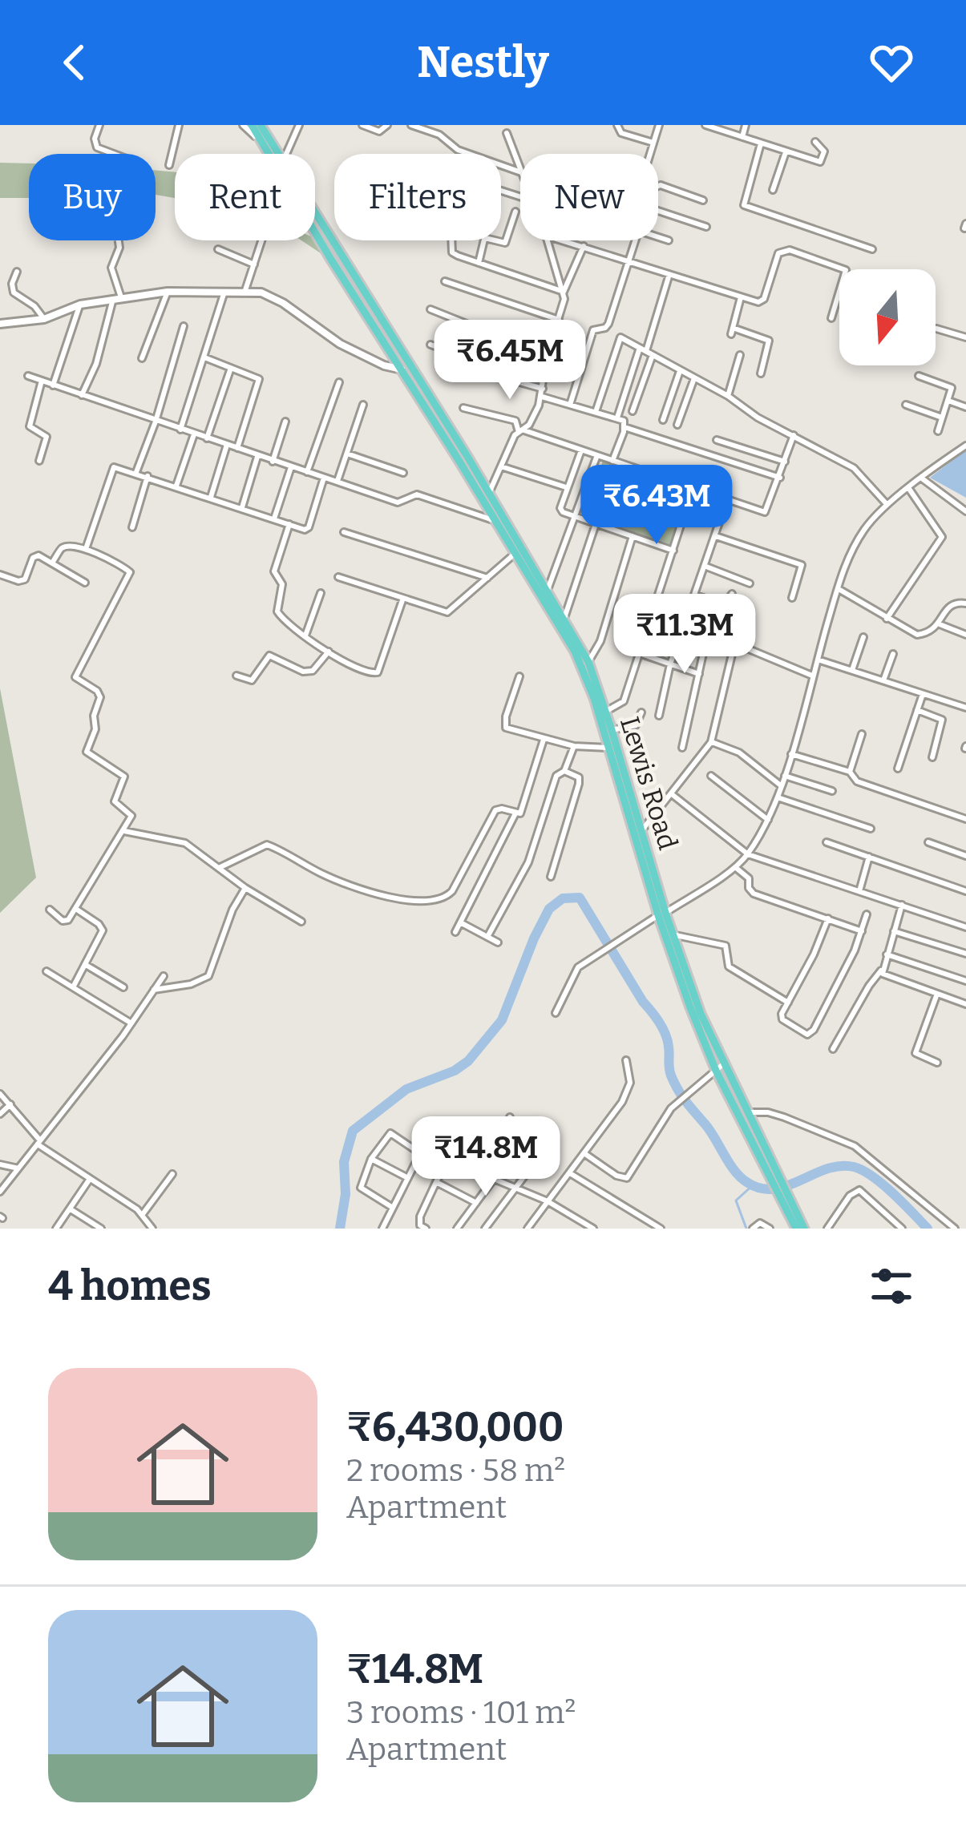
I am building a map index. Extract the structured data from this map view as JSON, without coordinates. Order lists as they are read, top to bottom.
{
  "streets": {
    "main road": ["Lewis Road"]
  },
  "north": "bottom",
  "page": {
    "header": "Nestly",
    "chip": [
      "Buy",
      "Rent",
      "Filters",
      "New"
    ],
    "price": [
      "₹6.45M",
      "₹6.43M",
      "₹11.3M",
      "₹14.8M"
    ],
    "heading": "4 homes",
    "list": [
      {
        "name": "₹6,430,000",
        "note": "2 rooms · 58 m² · Apartment"
      },
      {
        "name": "₹14.8M",
        "note": "3 rooms · 101 m² · Apartment"
      }
    ]
  }
}
